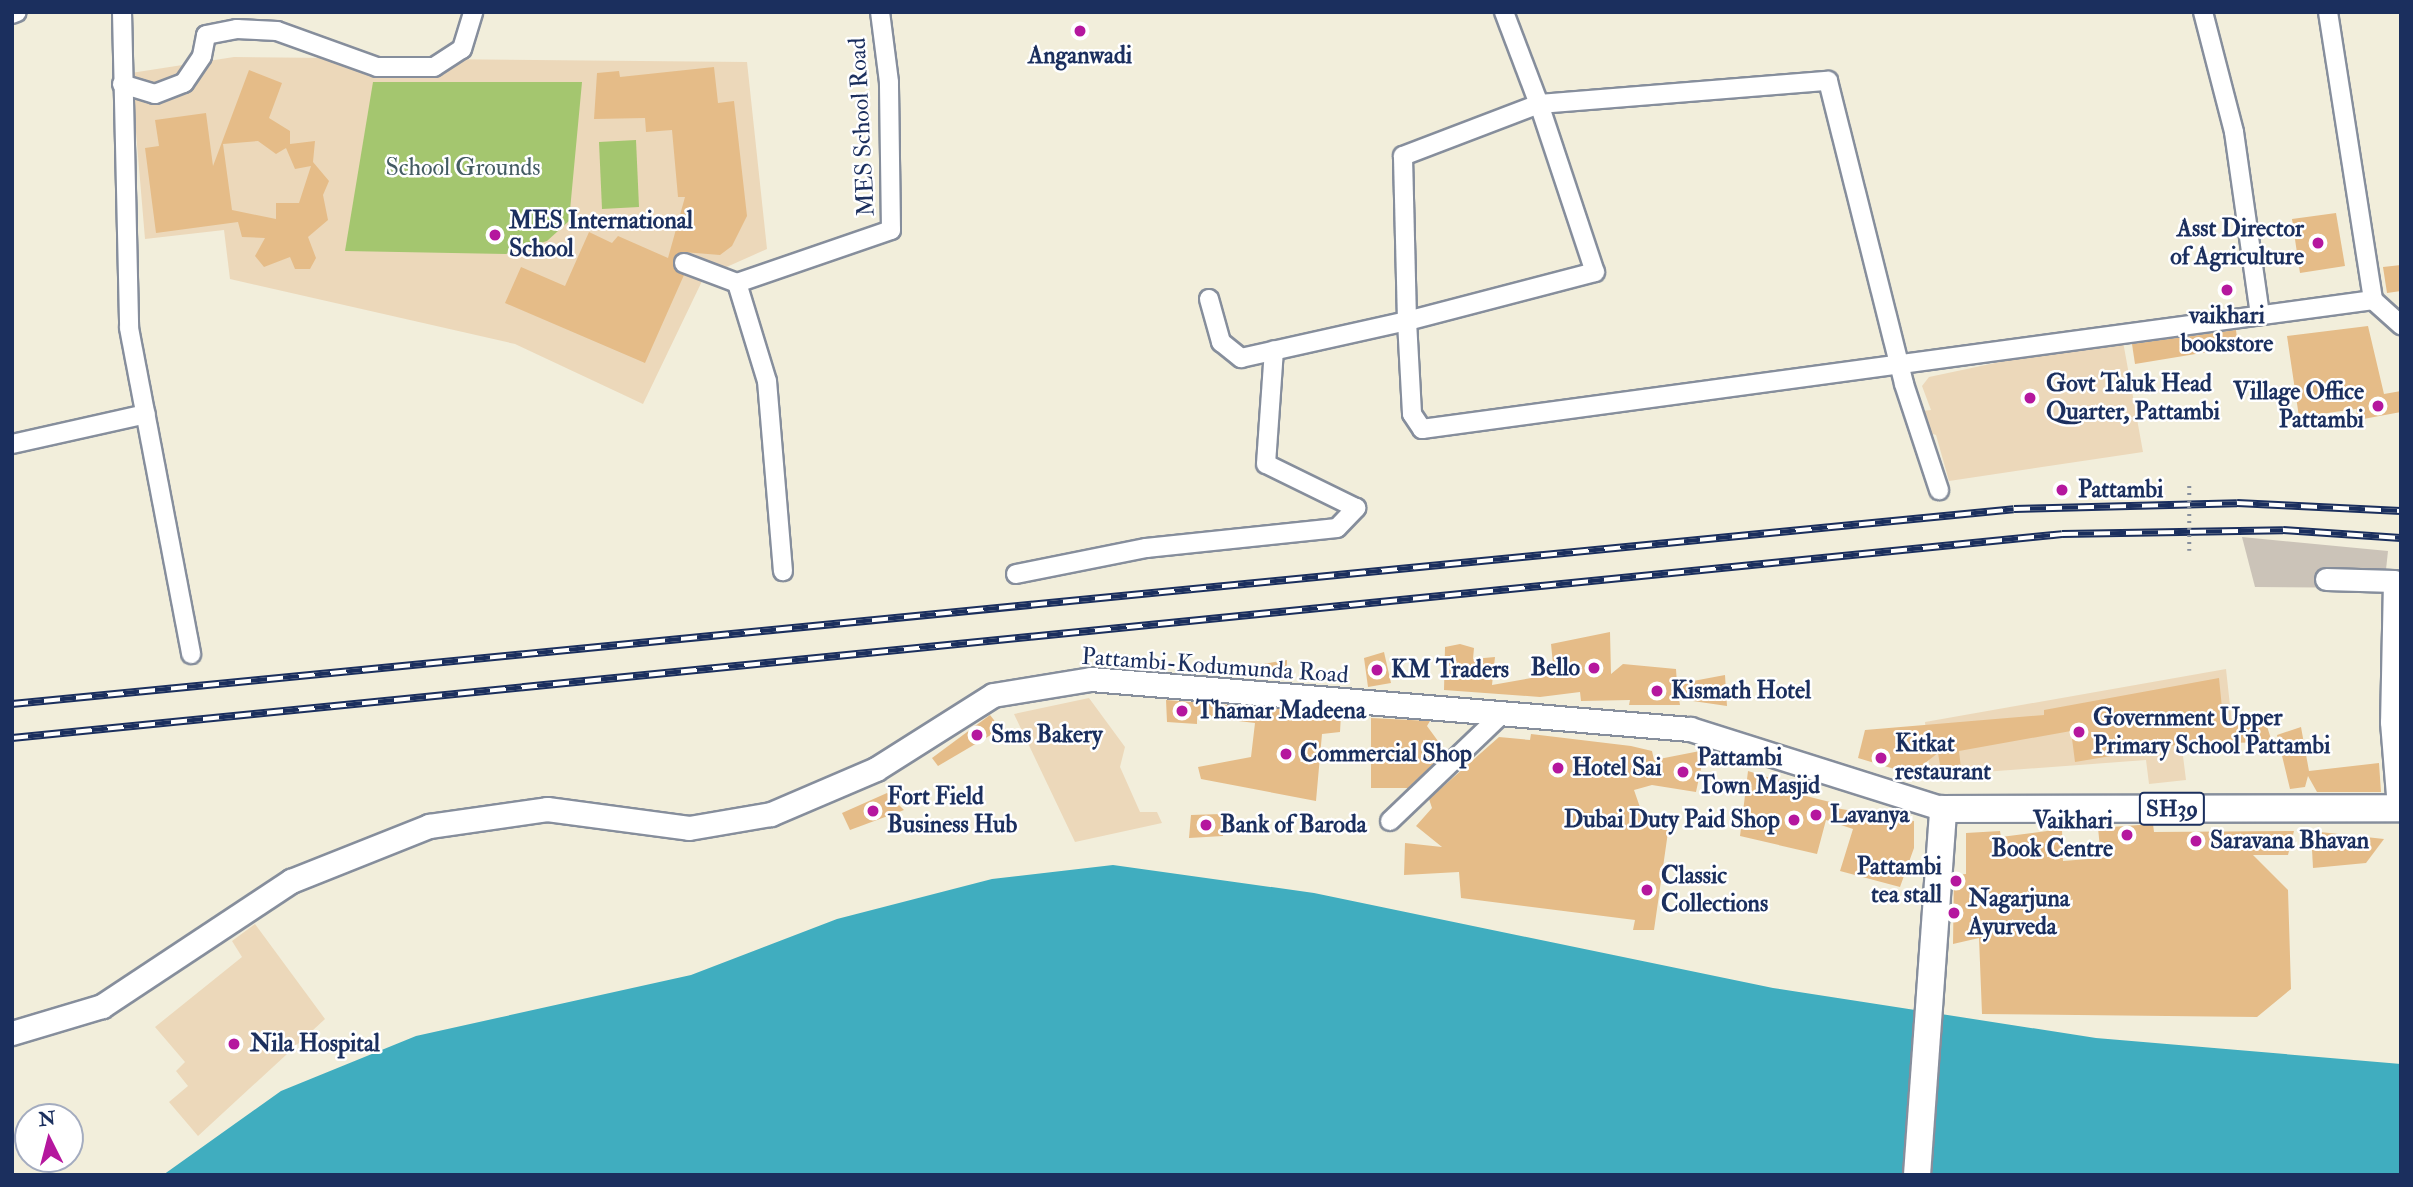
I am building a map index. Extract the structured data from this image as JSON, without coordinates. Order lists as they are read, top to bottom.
{
  "streets": {
    "main road": ["Pattambi-Kodumunda Road", "SH39"],
    "street": ["MES School Road"]
  },
  "crossings": [
    ["Pattambi-Kodumunda Road", "SH39"]
  ],
  "parks": ["School Grounds"],
  "places": [
    "Anganwadi",
    "MES International School",
    "Asst Director of Agriculture",
    "vaikhari bookstore",
    "Govt Taluk Head Quarter, Pattambi",
    "Village Office Pattambi",
    "Pattambi",
    "Bello",
    "KM Traders",
    "Kismath Hotel",
    "Thamar Madeena",
    "Government Upper Primary School Pattambi",
    "Sms Bakery",
    "Commercial Shop",
    "Kitkat restaurant",
    "Hotel Sai",
    "Pattambi Town Masjid",
    "Fort Field Business Hub",
    "Lavanya",
    "Dubai Duty Paid Shop",
    "Bank of Baroda",
    "Vaikhari Book Centre",
    "Saravana Bhavan",
    "Pattambi tea stall",
    "Classic Collections",
    "Nagarjuna Ayurveda",
    "Nila Hospital"
  ],
  "north": "top"
}
